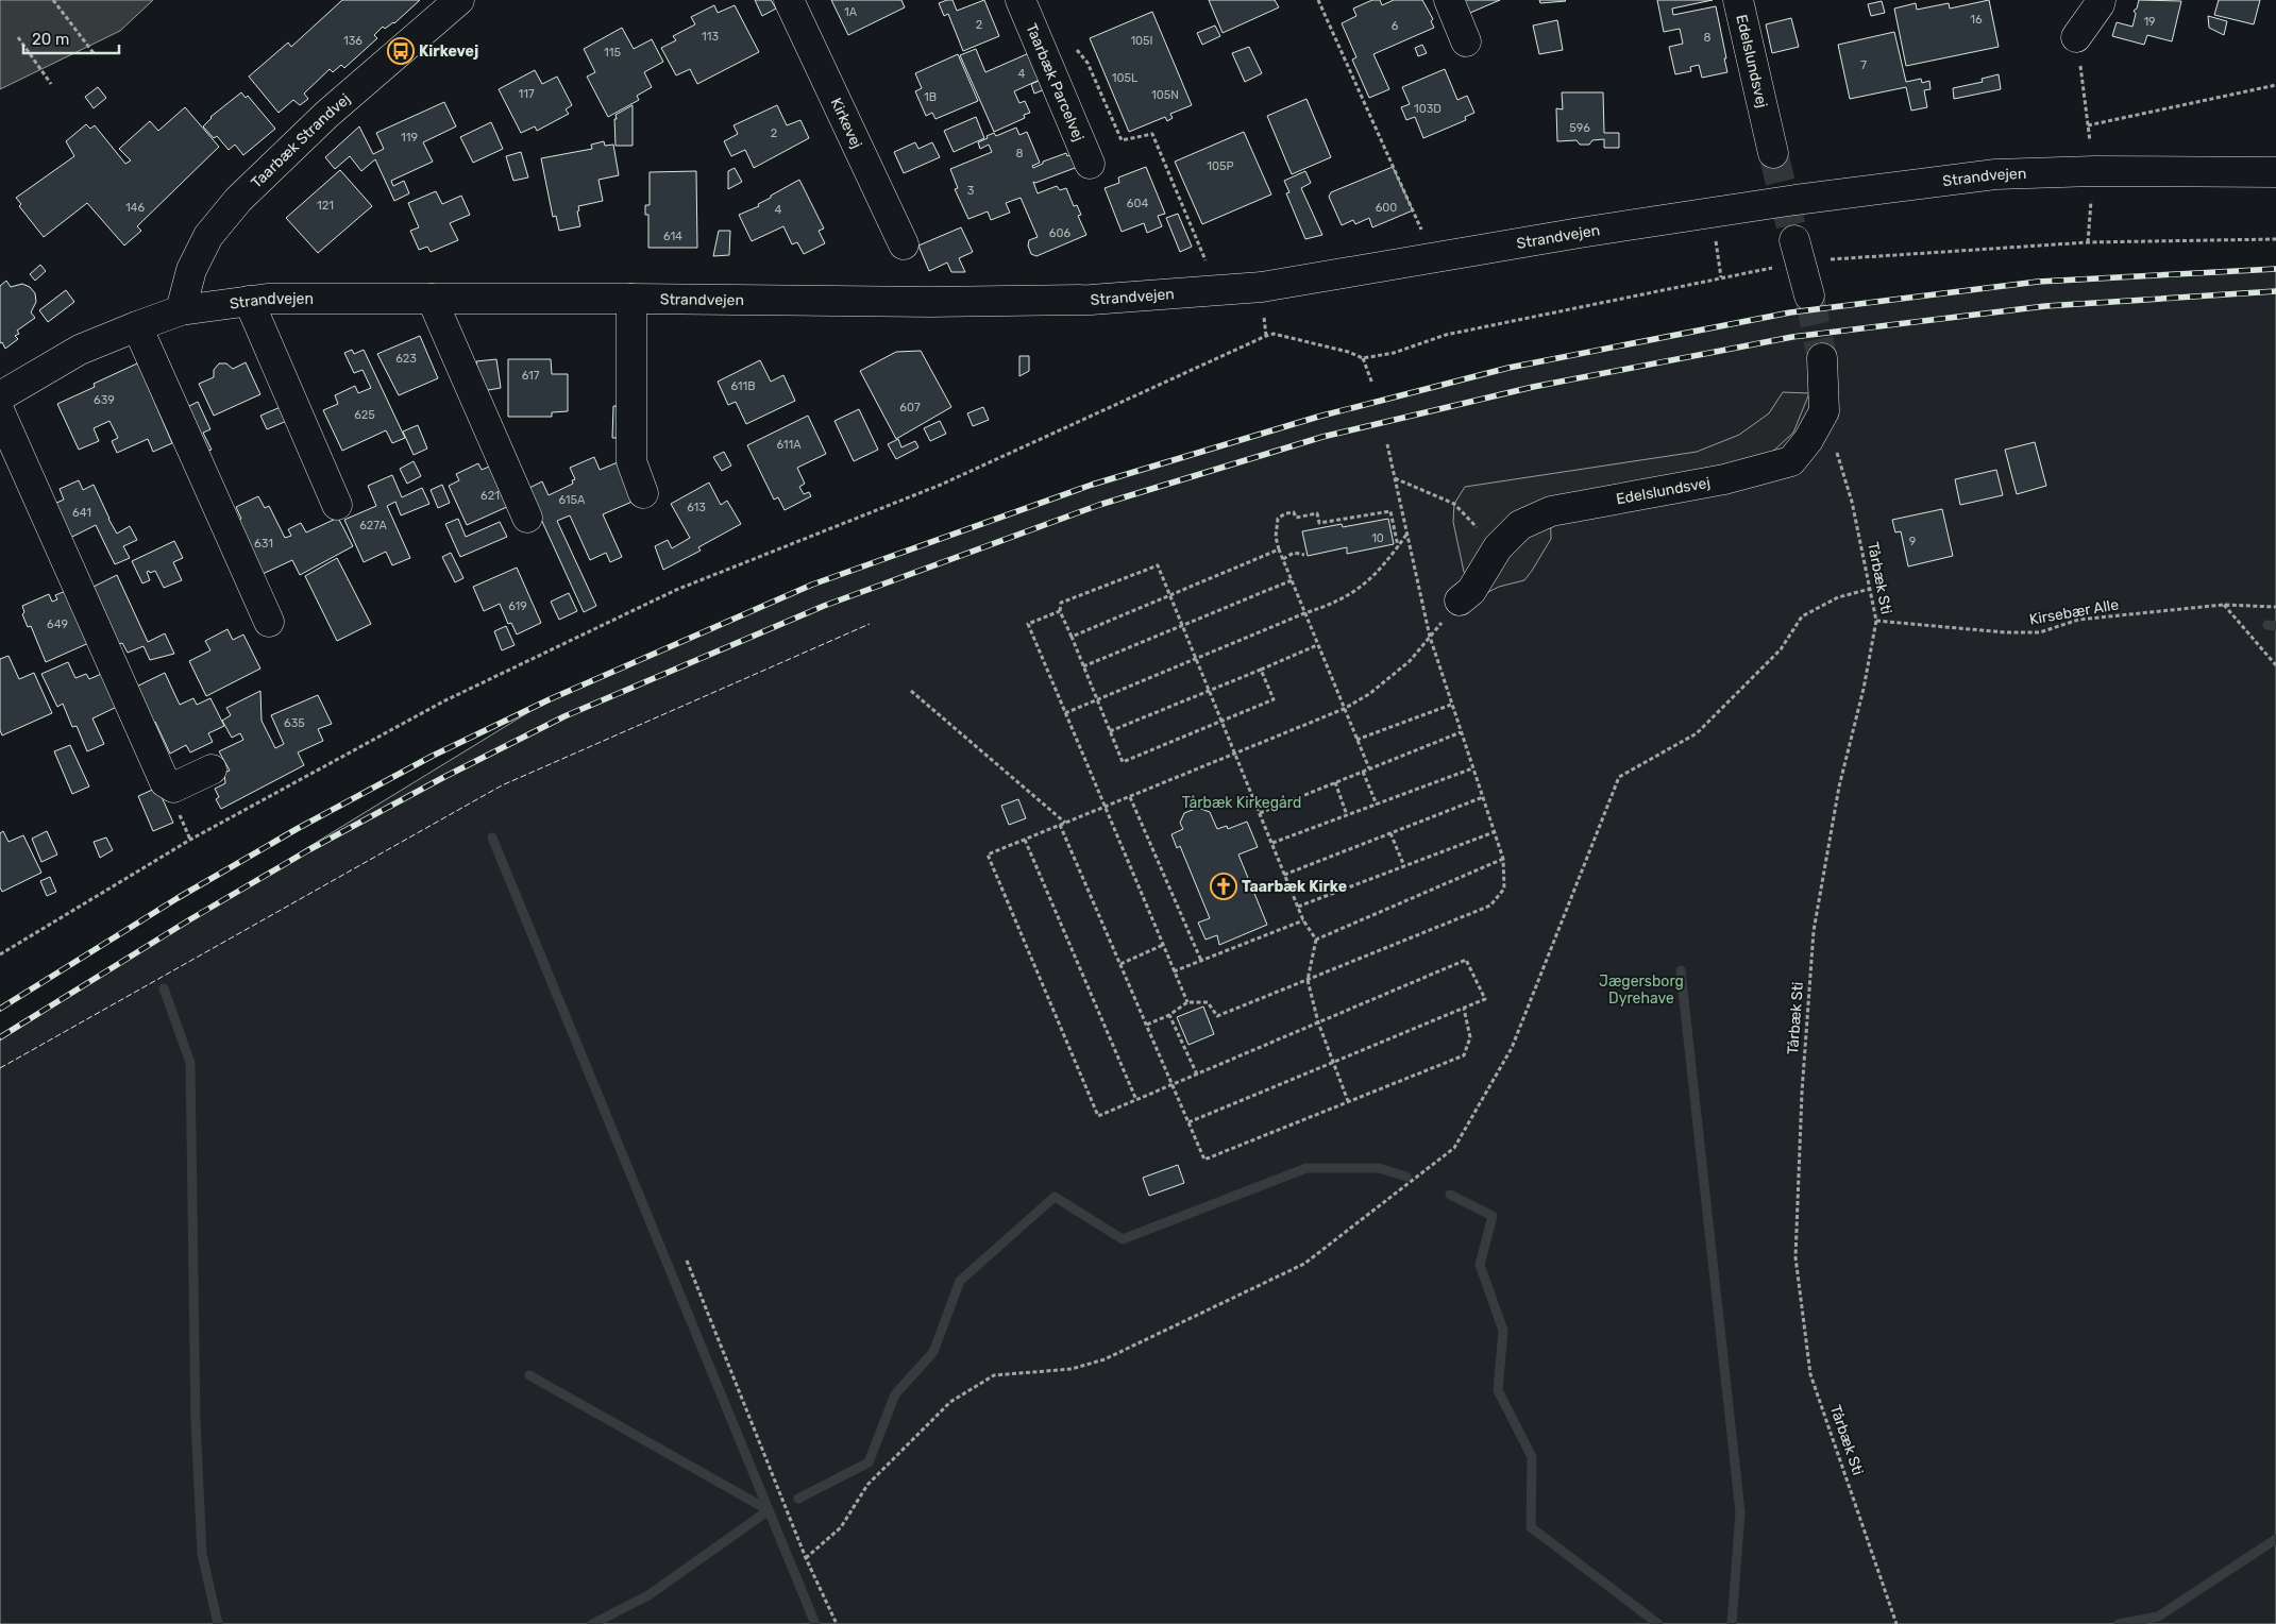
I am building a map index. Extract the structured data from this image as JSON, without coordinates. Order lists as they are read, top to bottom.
{
  "streets": {
    "main road": [
      "Edelslundsvej",
      "Taarbæk Parcelvej",
      "Kirkevej",
      "Taarbæk Strandvej",
      "Strandvejen"
    ],
    "path": ["Tårbæk Sti", "Kirsebær Alle"]
  },
  "crossings": [
    ["Edelslundsvej", "Tårbæk Sti"],
    ["Taarbæk Strandvej", "Strandvejen"],
    ["Tårbæk Sti", "Kirsebær Alle"]
  ],
  "parks": ["Tårbæk Kirkegård", "Jægersborg Dyrehave"],
  "places": {
    "bus stop": ["Kirkevej"],
    "church": ["Taarbæk Kirke"]
  },
  "house_numbers": [
    "1A",
    "16",
    "19",
    "2",
    "6",
    "113",
    "8",
    "136",
    "105I",
    "115",
    "7",
    "4",
    "105L",
    "117",
    "105N",
    "1B",
    "103D",
    "596",
    "2",
    "119",
    "8",
    "105P",
    "3",
    "604",
    "121",
    "146",
    "600",
    "4",
    "606",
    "614",
    "623",
    "617",
    "611B",
    "639",
    "607",
    "625",
    "611A",
    "621",
    "615A",
    "613",
    "641",
    "627A",
    "10",
    "9",
    "631",
    "619",
    "649",
    "635"
  ],
  "scale_bar": "20 m"
}
